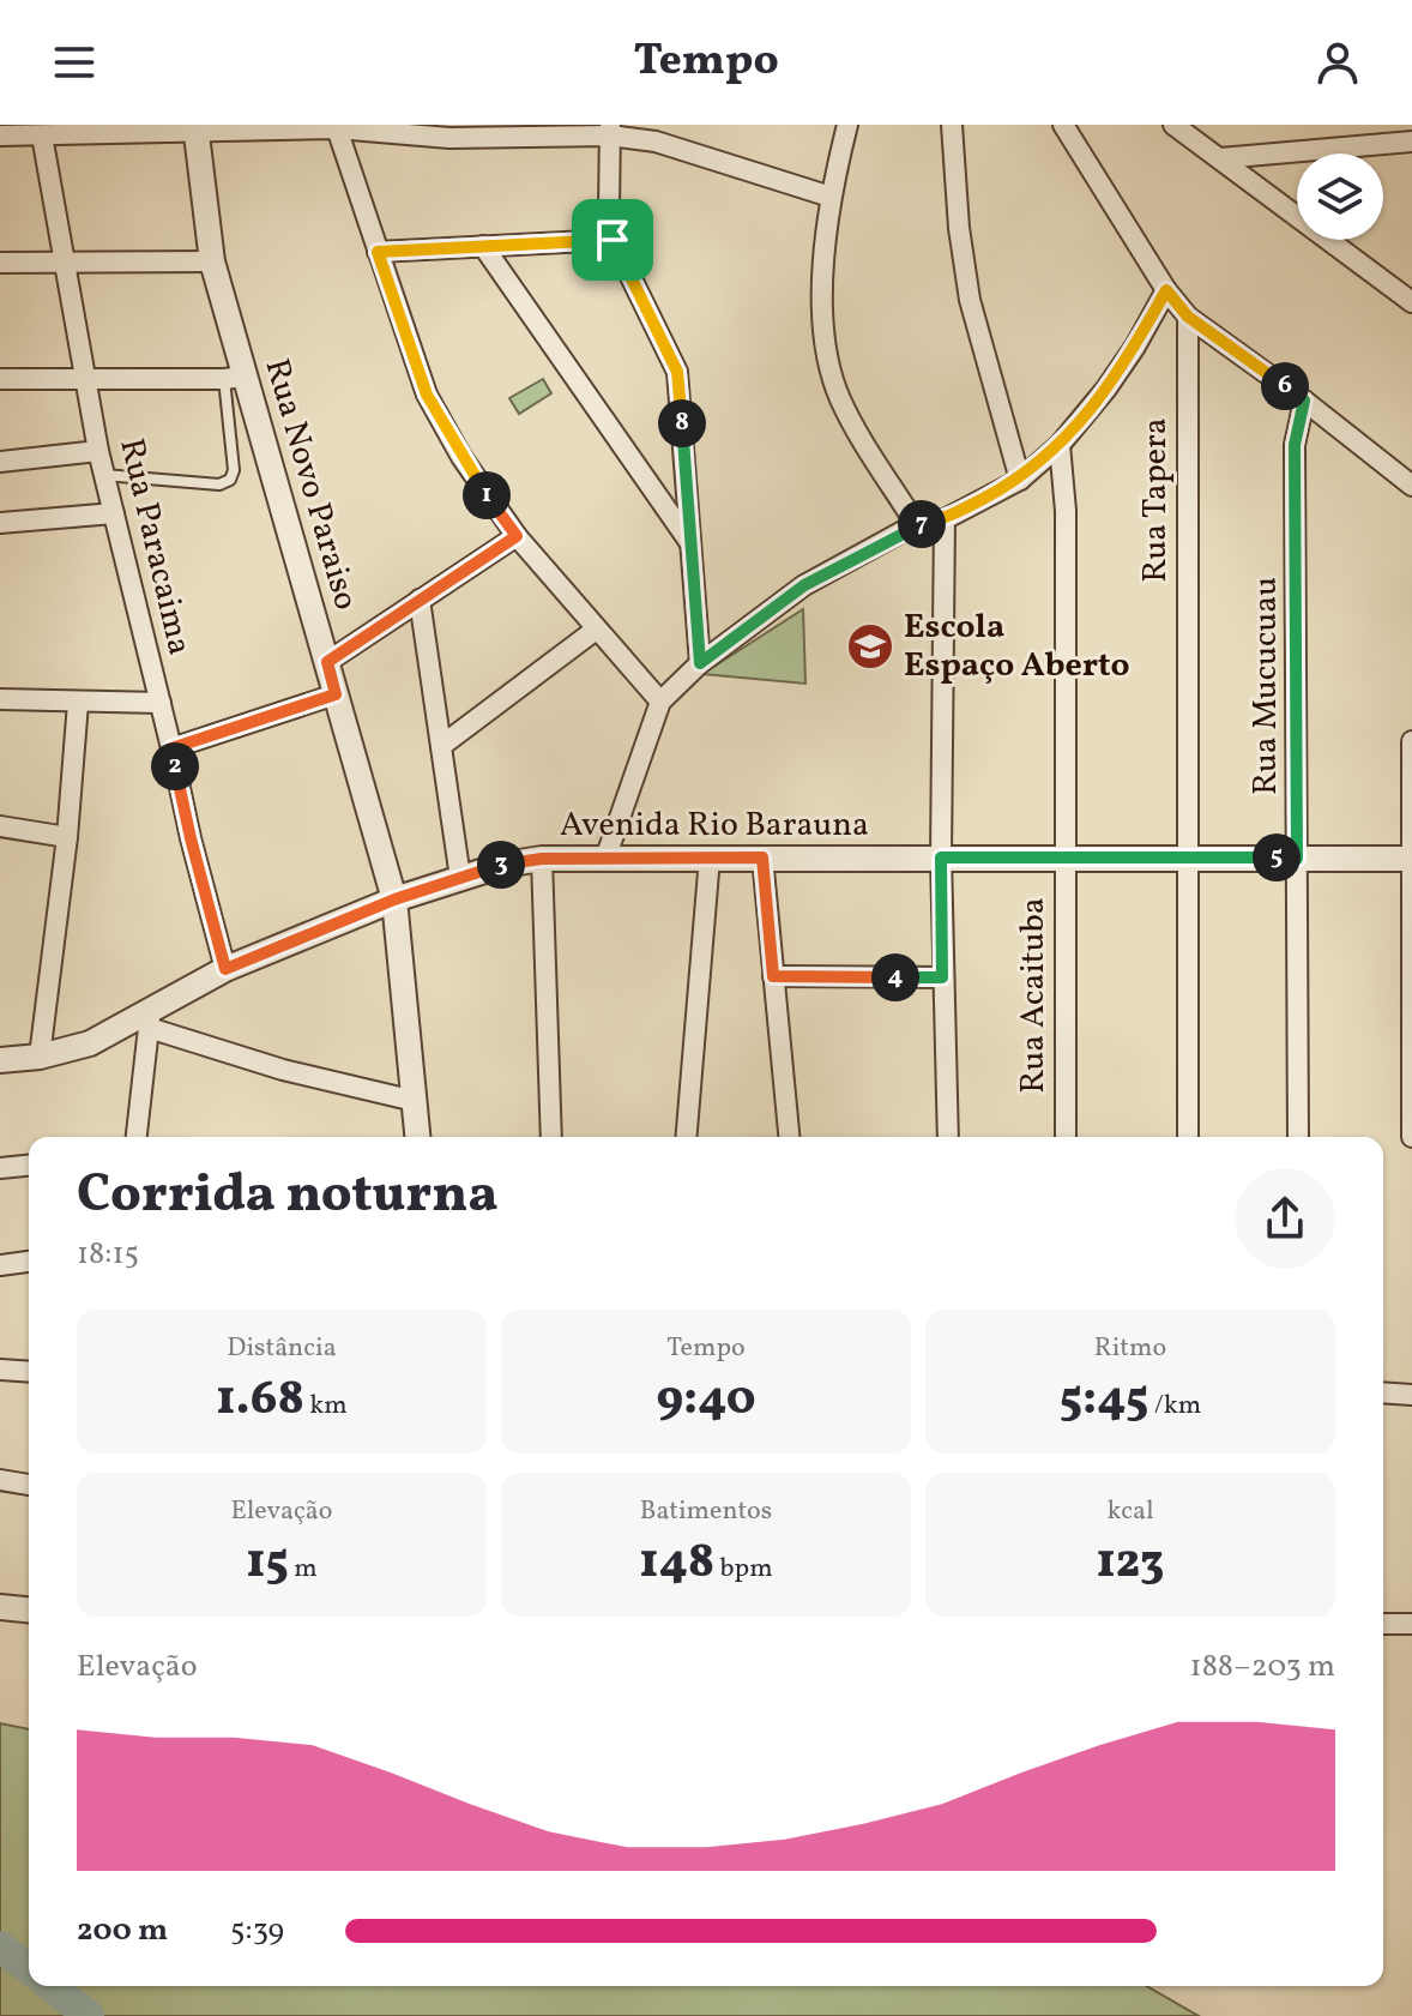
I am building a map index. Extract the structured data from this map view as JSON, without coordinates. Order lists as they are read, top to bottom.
{
  "streets": {
    "street": [
      "Rua Novo Paraiso",
      "Rua Tapera",
      "Rua Paracaima",
      "Rua Mucucuau",
      "Avenida Rio Barauna",
      "Rua Acaituba"
    ]
  },
  "crossings": [
    ["Rua Novo Paraiso", "Avenida Rio Barauna"],
    ["Rua Tapera", "Avenida Rio Barauna"],
    ["Rua Paracaima", "Avenida Rio Barauna"],
    ["Rua Mucucuau", "Avenida Rio Barauna"],
    ["Avenida Rio Barauna", "Rua Acaituba"]
  ],
  "places": {
    "school or university": ["Escola Espaço Aberto"]
  },
  "page": {
    "header": "Tempo",
    "pins": [
      "6",
      "8",
      "1",
      "7",
      "2",
      "5",
      "3",
      "4"
    ],
    "heading": ["Corrida noturna", "18:15"],
    "stats": [
      ["Distância", "1.68 km"],
      ["Tempo", "9:40"],
      ["Ritmo", "5:45 /km"],
      ["Elevação", "15 m"],
      ["Batimentos", "148 bpm"],
      ["kcal", "123"]
    ],
    "chart": ["Elevação", "188–203 m"],
    "list": [
      {
        "name": "200 m",
        "note": "5:39"
      }
    ]
  }
}
